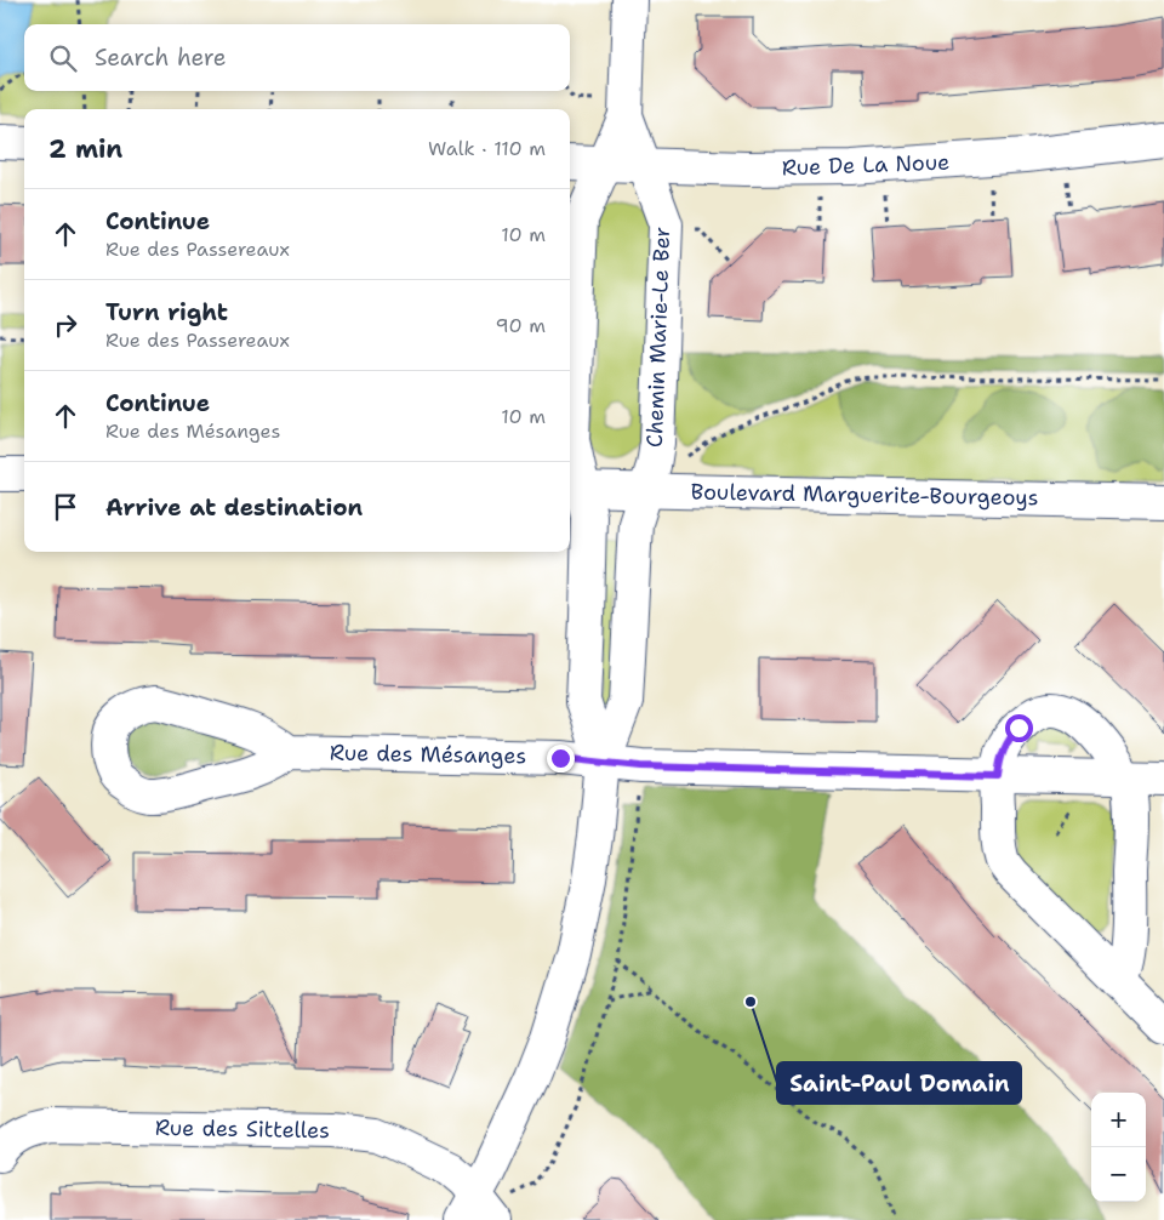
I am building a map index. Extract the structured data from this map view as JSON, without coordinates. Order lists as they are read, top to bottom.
{
  "streets": {
    "street": [
      "Rue De La Noue",
      "Chemin Marie-Le Ber",
      "Boulevard Marguerite-Bourgeoys",
      "Rue des Mésanges",
      "Rue des Sittelles"
    ]
  },
  "crossings": [
    ["Rue De La Noue", "Chemin Marie-Le Ber"],
    ["Chemin Marie-Le Ber", "Boulevard Marguerite-Bourgeoys"],
    ["Chemin Marie-Le Ber", "Rue des Mésanges"]
  ],
  "places": ["Saint-Paul Domain"],
  "page": {
    "search": "Search here",
    "heading": ["2 min", "Walk · 110 m"],
    "list": [
      ["Continue", "Rue des Passereaux", "10 m"],
      ["Turn right", "Rue des Passereaux", "90 m"],
      ["Continue", "Rue des Mésanges", "10 m"],
      "Arrive at destination"
    ],
    "map_buttons": ["+", "−"]
  }
}
